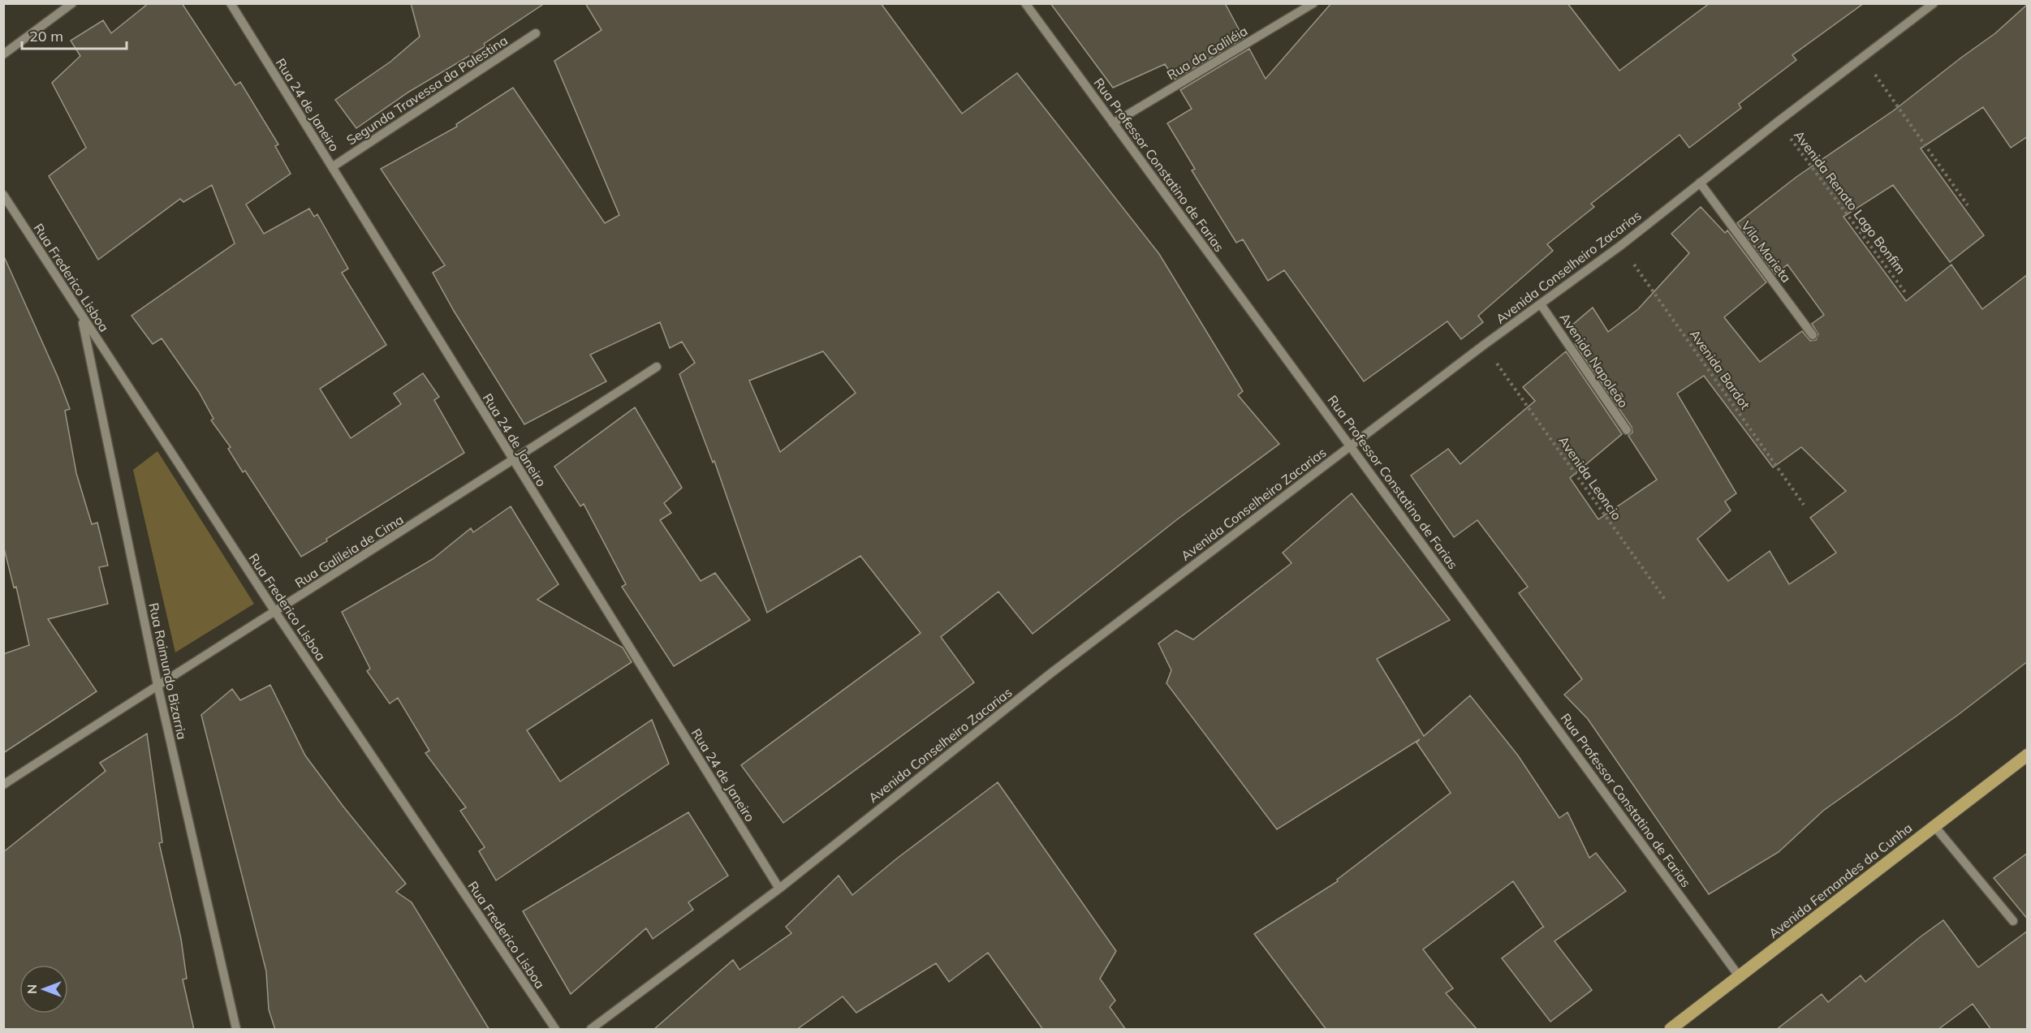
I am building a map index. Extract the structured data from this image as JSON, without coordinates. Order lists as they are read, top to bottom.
{
  "streets": {
    "main road": ["Avenida Fernandes da Cunha"],
    "street": [
      "Rua da Galiléia",
      "Segunda Travessa da Palestina",
      "Rua 24 de Janeiro",
      "Rua Professor Constatino de Farias",
      "Vila Marieta",
      "Avenida Conselheiro Zacarias",
      "Rua Frederico Lisboa",
      "Avenida Napoleão",
      "Rua Galileia de Cima",
      "Rua Raimundo Bizarria"
    ],
    "path": ["Avenida Renato Lago Bonfim", "Avenida Bardot", "Avenida Leoncio"]
  },
  "crossings": [
    ["Rua da Galiléia", "Rua Professor Constatino de Farias"],
    ["Segunda Travessa da Palestina", "Rua 24 de Janeiro"],
    ["Rua 24 de Janeiro", "Avenida Conselheiro Zacarias"],
    ["Rua 24 de Janeiro", "Rua Galileia de Cima"],
    ["Rua Professor Constatino de Farias", "Avenida Conselheiro Zacarias"],
    ["Rua Professor Constatino de Farias", "Avenida Fernandes da Cunha"],
    ["Avenida Renato Lago Bonfim", "Avenida Conselheiro Zacarias"],
    ["Vila Marieta", "Avenida Conselheiro Zacarias"],
    ["Avenida Conselheiro Zacarias", "Avenida Napoleão"],
    ["Avenida Conselheiro Zacarias", "Avenida Bardot"],
    ["Rua Frederico Lisboa", "Rua Galileia de Cima"],
    ["Rua Frederico Lisboa", "Rua Raimundo Bizarria"],
    ["Rua Galileia de Cima", "Rua Raimundo Bizarria"]
  ],
  "scale_bar": "20 m",
  "north": "left"
}
